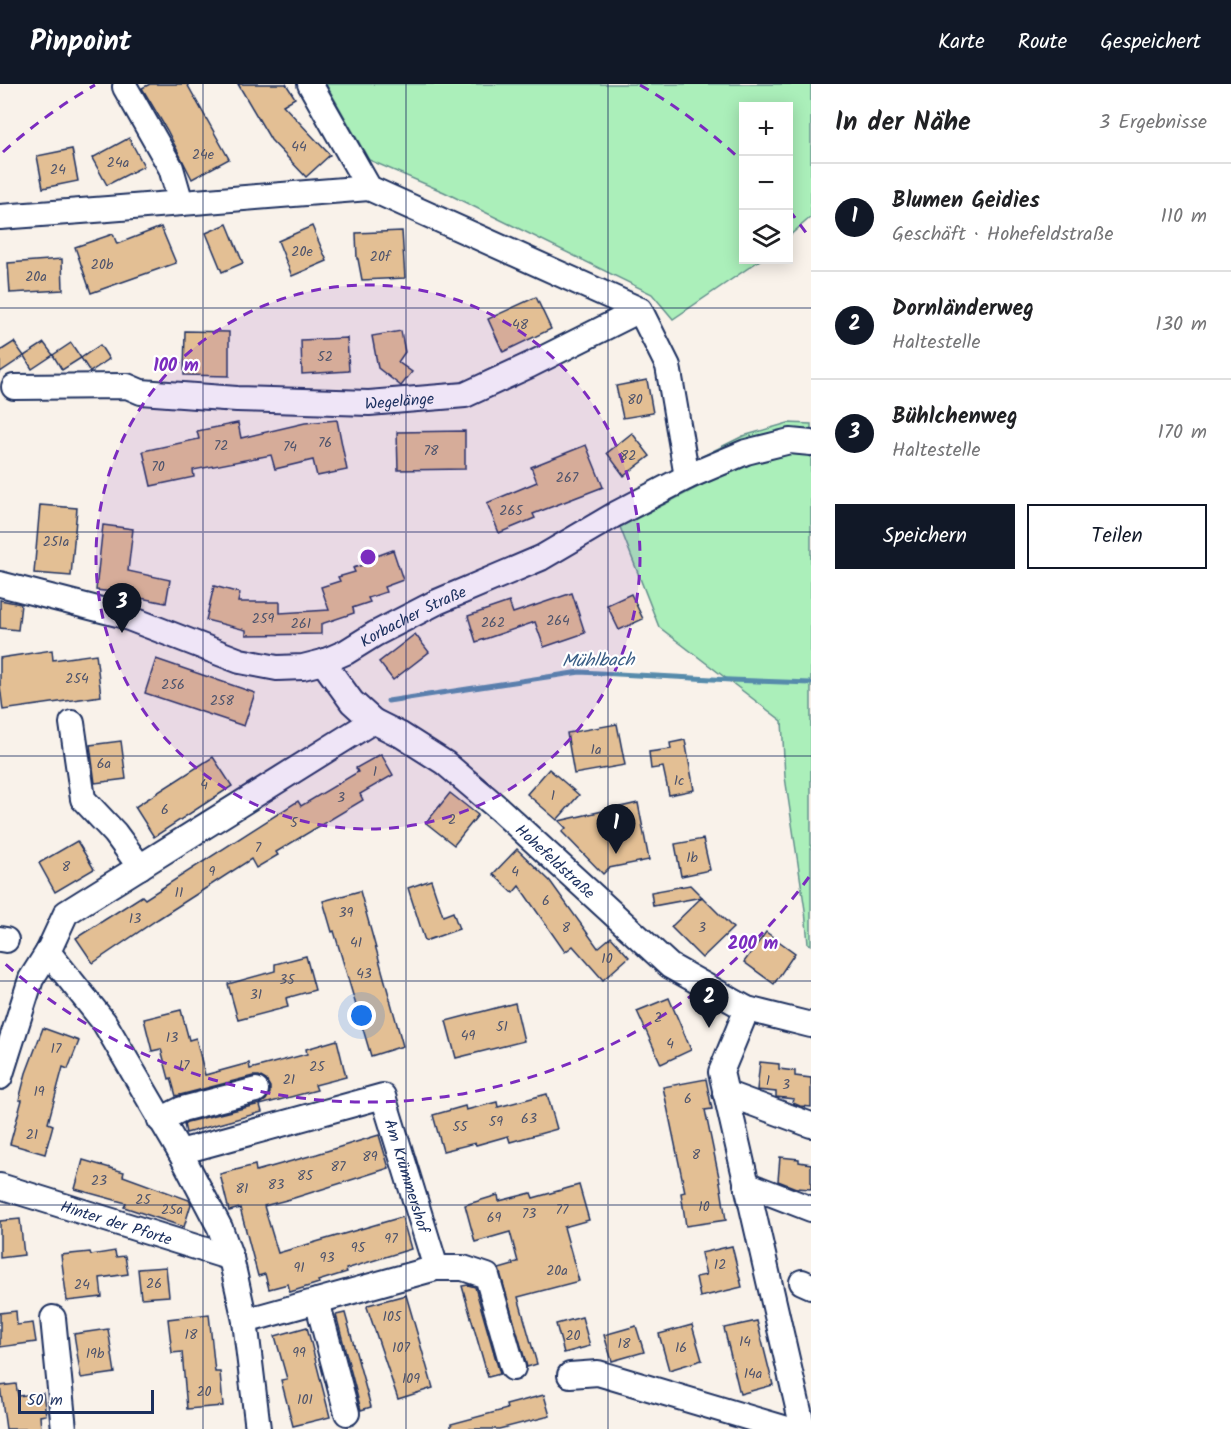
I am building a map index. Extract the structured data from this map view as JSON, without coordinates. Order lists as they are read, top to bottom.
{
  "streets": {
    "street": [
      "Wegelänge",
      "Korbacher Straße",
      "Hohefeldstraße",
      "Am Krümmershof",
      "Hinter der Pforte"
    ]
  },
  "crossings": [
    ["Korbacher Straße", "Hohefeldstraße"]
  ],
  "water": ["Mühlbach"],
  "house_numbers": [
    "44",
    "24e",
    "24a",
    "24",
    "20e",
    "20f",
    "20b",
    "20a",
    "48",
    "52",
    "80",
    "76",
    "72",
    "74",
    "78",
    "82",
    "70",
    "267",
    "265",
    "251a",
    "259",
    "264",
    "262",
    "261",
    "254",
    "256",
    "258",
    "1a",
    "6a",
    "1",
    "1c",
    "4",
    "1",
    "3",
    "6",
    "2",
    "5",
    "7",
    "1b",
    "8",
    "9",
    "4",
    "11",
    "6",
    "39",
    "13",
    "8",
    "3",
    "41",
    "10",
    "43",
    "35",
    "31",
    "2",
    "51",
    "49",
    "13",
    "4",
    "17",
    "17",
    "25",
    "21",
    "1",
    "3",
    "19",
    "6",
    "63",
    "59",
    "55",
    "21",
    "8",
    "89",
    "87",
    "85",
    "23",
    "83",
    "81",
    "25",
    "10",
    "25a",
    "77",
    "73",
    "69",
    "97",
    "95",
    "93",
    "12",
    "91",
    "20a",
    "26",
    "24",
    "105",
    "18",
    "20",
    "14",
    "18",
    "107",
    "16",
    "99",
    "19b",
    "14a",
    "109",
    "20",
    "101"
  ],
  "scale_bar": "50 m",
  "page": {
    "header": "Pinpoint",
    "nav": ["Karte", "Route", "Gespeichert"],
    "heading": ["In der Nähe", "3 Ergebnisse"],
    "map_buttons": ["+", "−"],
    "list": [
      {
        "mark": "1",
        "name": "Blumen Geidies",
        "note": "Geschäft · Hohefeldstraße",
        "value": "110 m"
      },
      {
        "mark": "2",
        "name": "Dornländerweg",
        "note": "Haltestelle",
        "value": "130 m"
      },
      {
        "mark": "3",
        "name": "Bühlchenweg",
        "note": "Haltestelle",
        "value": "170 m"
      }
    ],
    "buttons": ["Speichern", "Teilen"],
    "pins": ["3", "1", "2"],
    "scale": "50 m"
  },
  "rings": ["100 m", "200 m"]
}
